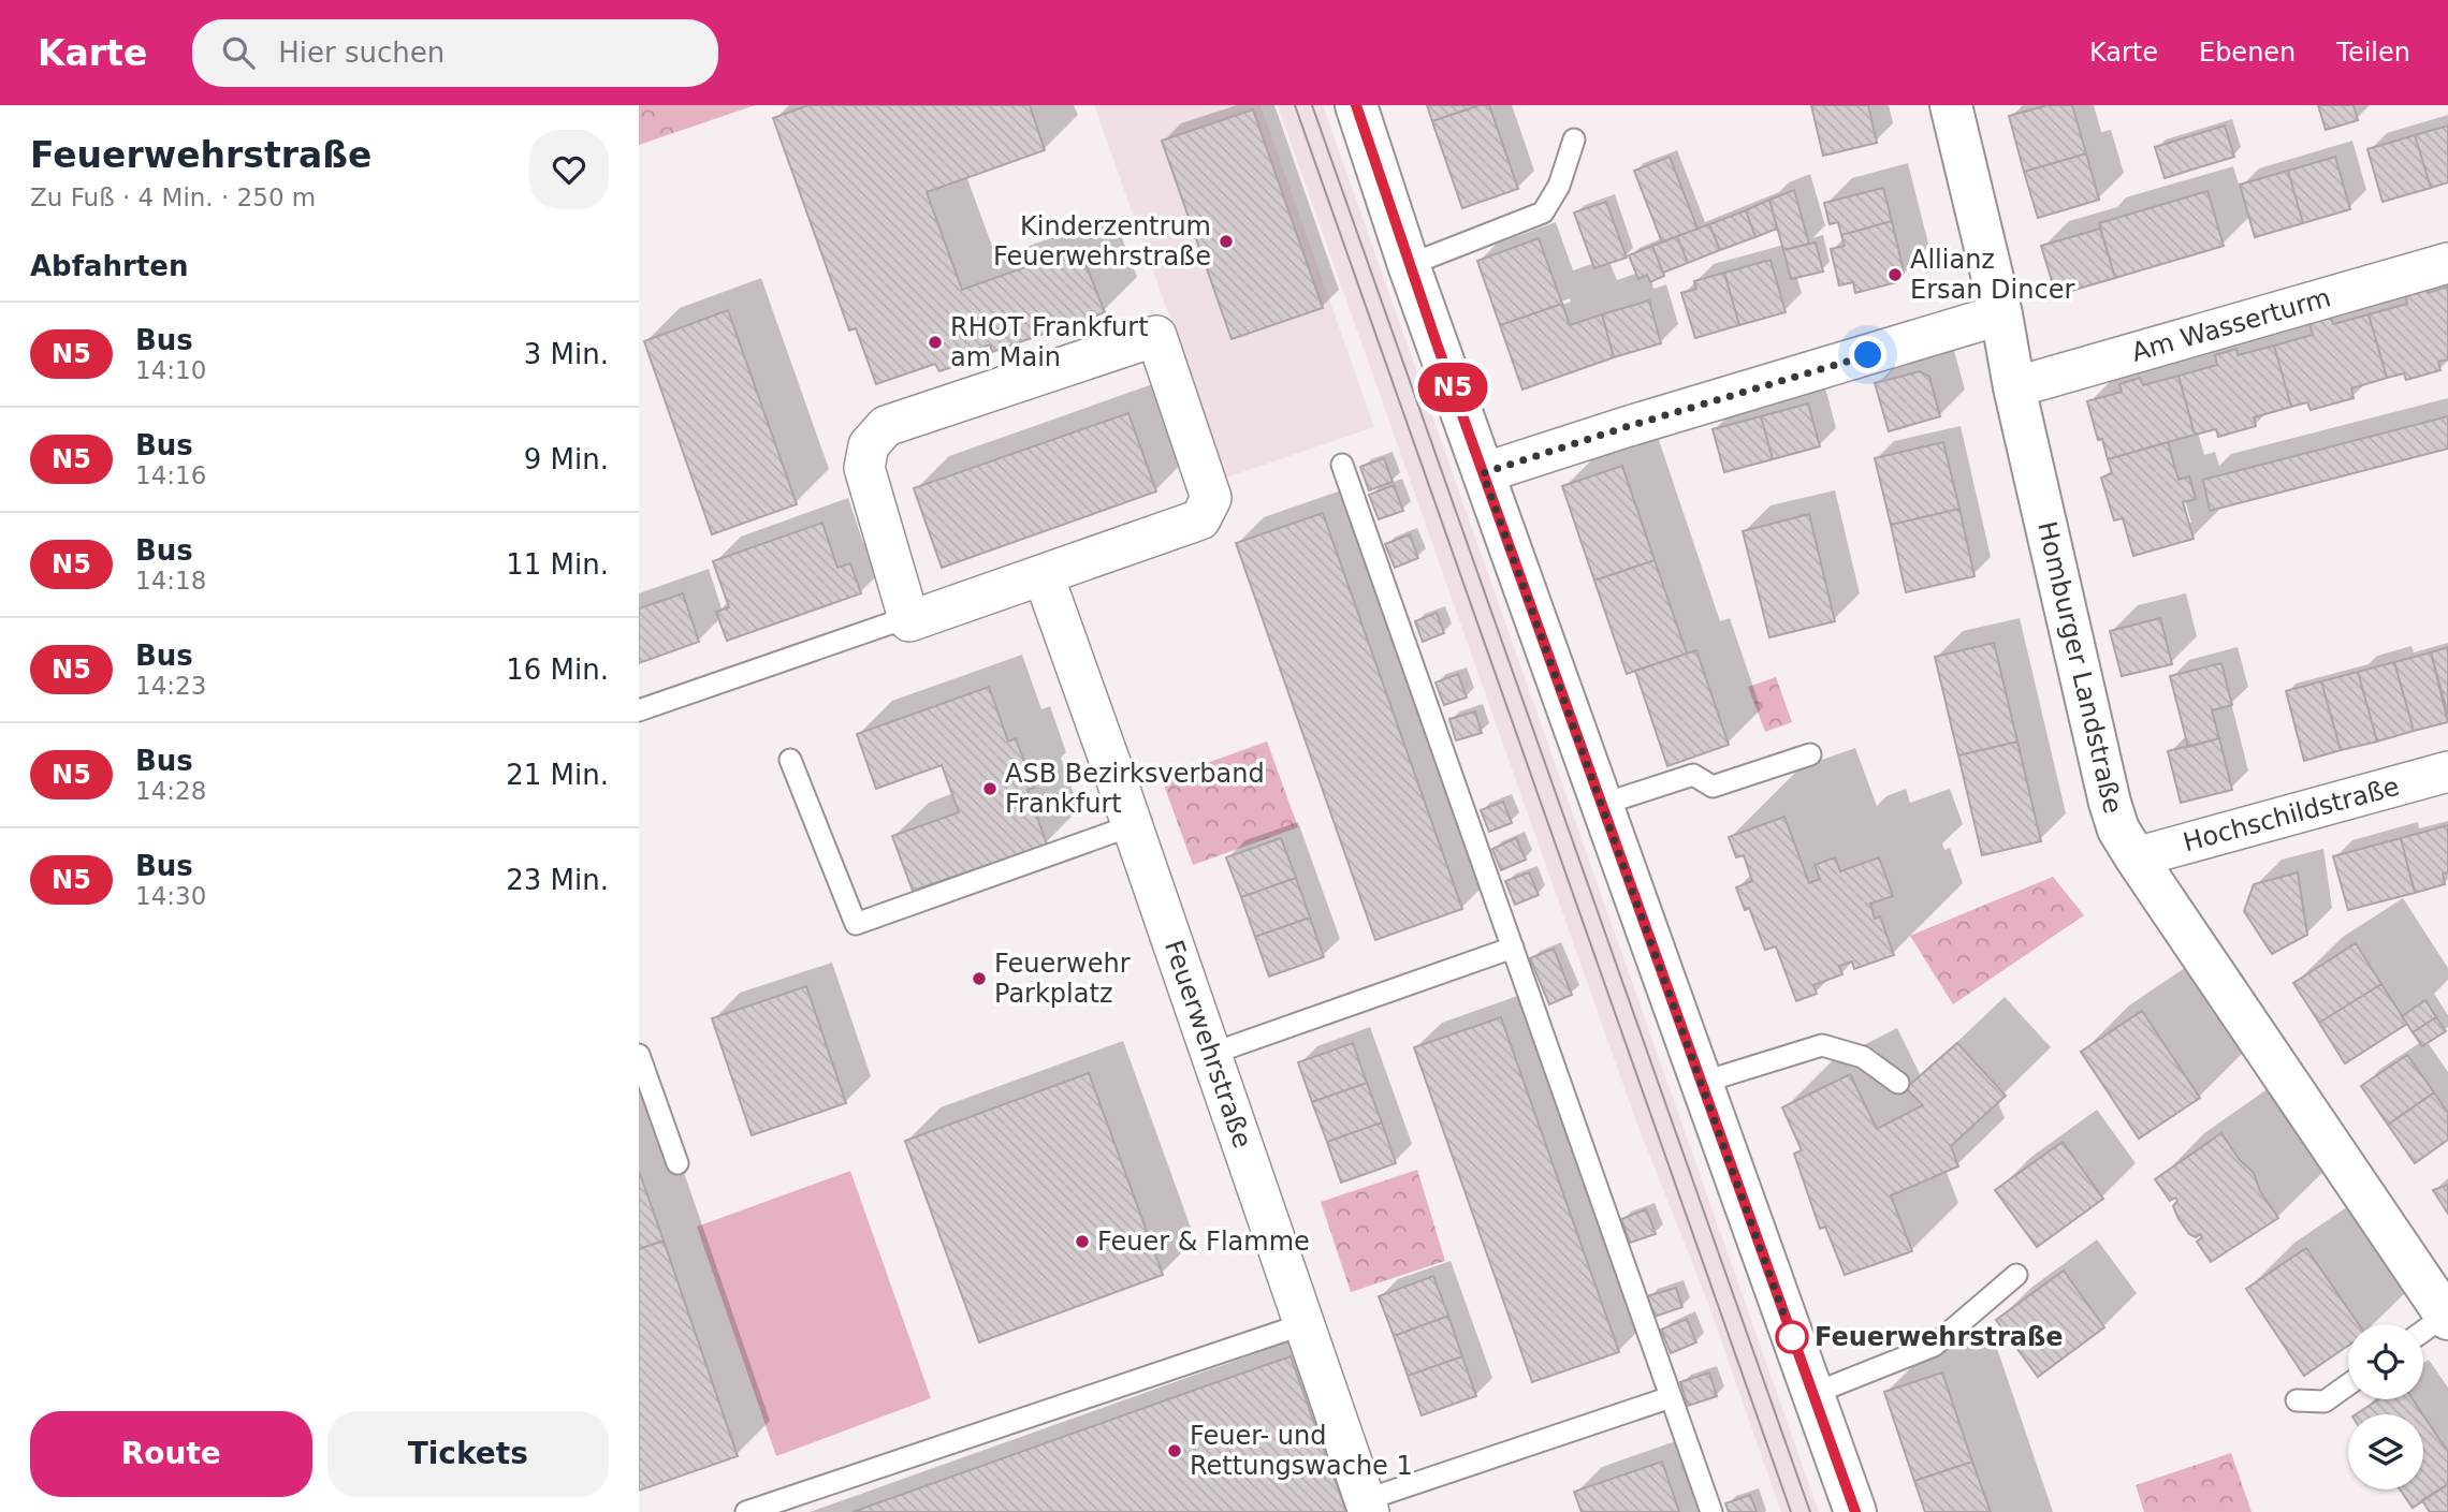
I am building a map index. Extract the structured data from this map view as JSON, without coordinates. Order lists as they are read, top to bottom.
{
  "streets": {
    "main road": ["Homburger Landstraße"],
    "street": ["Am Wasserturm", "Hochschildstraße", "Feuerwehrstraße"]
  },
  "crossings": [
    ["Am Wasserturm", "Homburger Landstraße"],
    ["Homburger Landstraße", "Hochschildstraße"]
  ],
  "places": [
    "Kinderzentrum Feuerwehrstraße",
    "Allianz Ersan Dincer",
    "RHOT Frankfurt am Main",
    "ASB Bezirksverband Frankfurt",
    "Feuerwehr Parkplatz",
    "Feuer & Flamme",
    "Feuerwehrstraße",
    "Feuer- und Rettungswache 1"
  ],
  "lines": ["bus line N5"],
  "page": {
    "header": "Karte",
    "search": "Hier suchen",
    "nav": ["Karte", "Ebenen", "Teilen"],
    "heading": [
      ["Feuerwehrstraße", "Zu Fuß · 4 Min. · 250 m"],
      "Abfahrten"
    ],
    "on_map": "N5",
    "list": [
      {
        "mark": "N5",
        "name": "Bus",
        "note": "14:10",
        "value": "3 Min."
      },
      {
        "mark": "N5",
        "name": "Bus",
        "note": "14:16",
        "value": "9 Min."
      },
      {
        "mark": "N5",
        "name": "Bus",
        "note": "14:18",
        "value": "11 Min."
      },
      {
        "mark": "N5",
        "name": "Bus",
        "note": "14:23",
        "value": "16 Min."
      },
      {
        "mark": "N5",
        "name": "Bus",
        "note": "14:28",
        "value": "21 Min."
      },
      {
        "mark": "N5",
        "name": "Bus",
        "note": "14:30",
        "value": "23 Min."
      }
    ],
    "buttons": ["Route", "Tickets"]
  }
}
